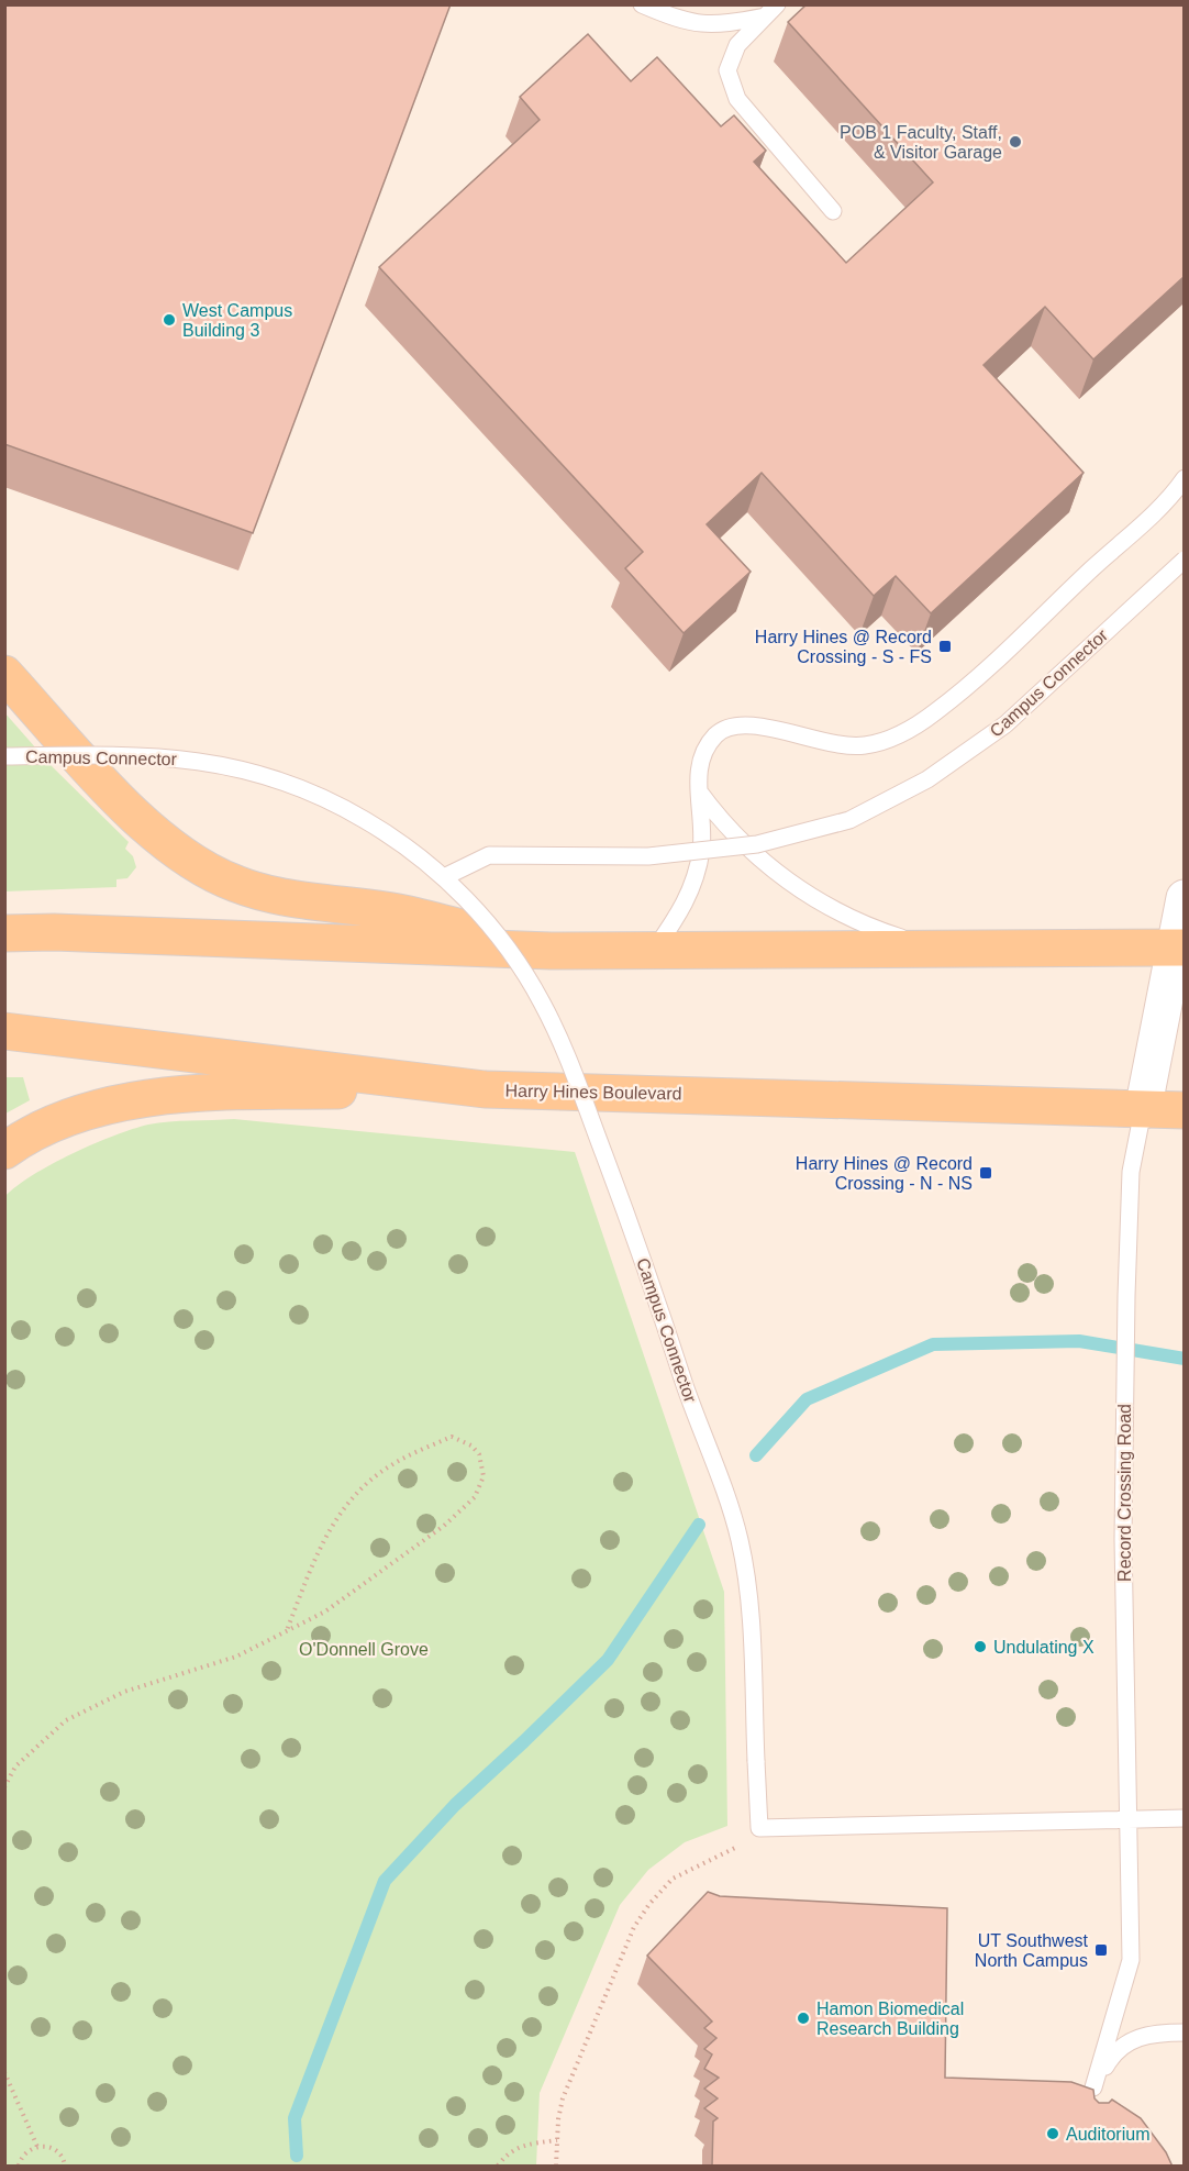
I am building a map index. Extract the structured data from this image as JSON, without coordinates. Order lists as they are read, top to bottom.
{
  "streets": {
    "main road": ["Harry Hines Boulevard"],
    "street": ["Record Crossing Road"],
    "lane": ["Campus Connector"]
  },
  "crossings": [
    ["Harry Hines Boulevard", "Record Crossing Road"]
  ],
  "parks": ["O'Donnell Grove"],
  "places": {
    "other": [
      "POB 1 Faculty, Staff, & Visitor Garage",
      "West Campus Building 3",
      "Undulating X",
      "Hamon Biomedical Research Building",
      "Auditorium"
    ],
    "transit": ["Harry Hines @ Record Crossing - S - FS", "Harry Hines @ Record Crossing - N - NS", "UT Southwest North Campus"]
  }
}
